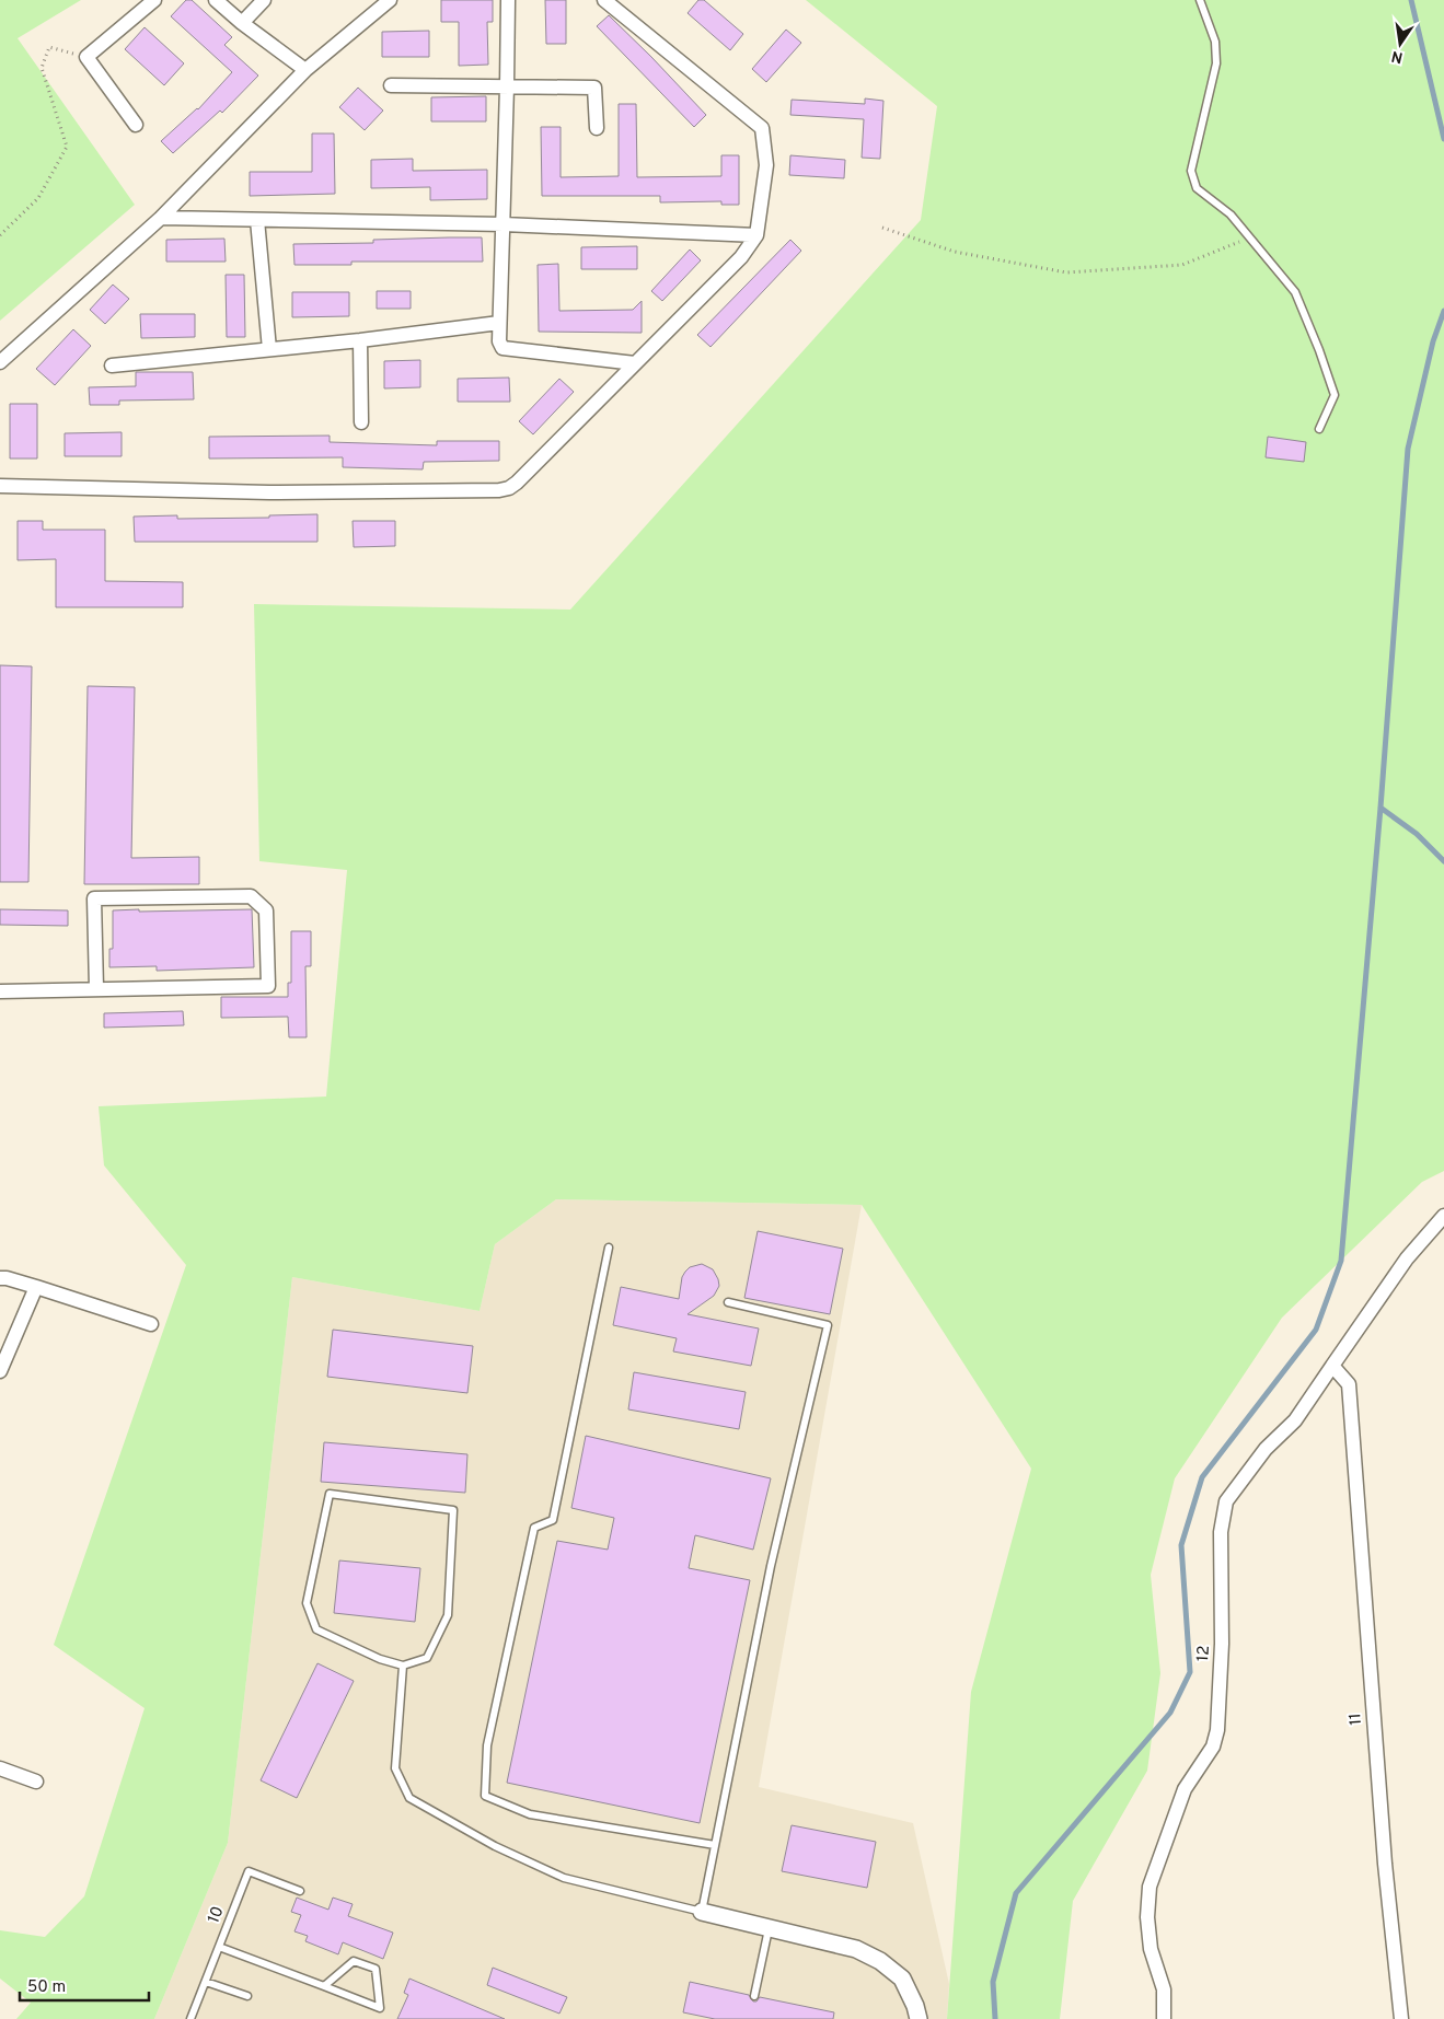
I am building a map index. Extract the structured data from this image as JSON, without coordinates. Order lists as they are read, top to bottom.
{
  "streets": {
    "street": ["12", "11"],
    "lane": ["10"]
  },
  "crossings": [
    ["12", "11"]
  ],
  "scale_bar": "50 m",
  "north": "bottom"
}
